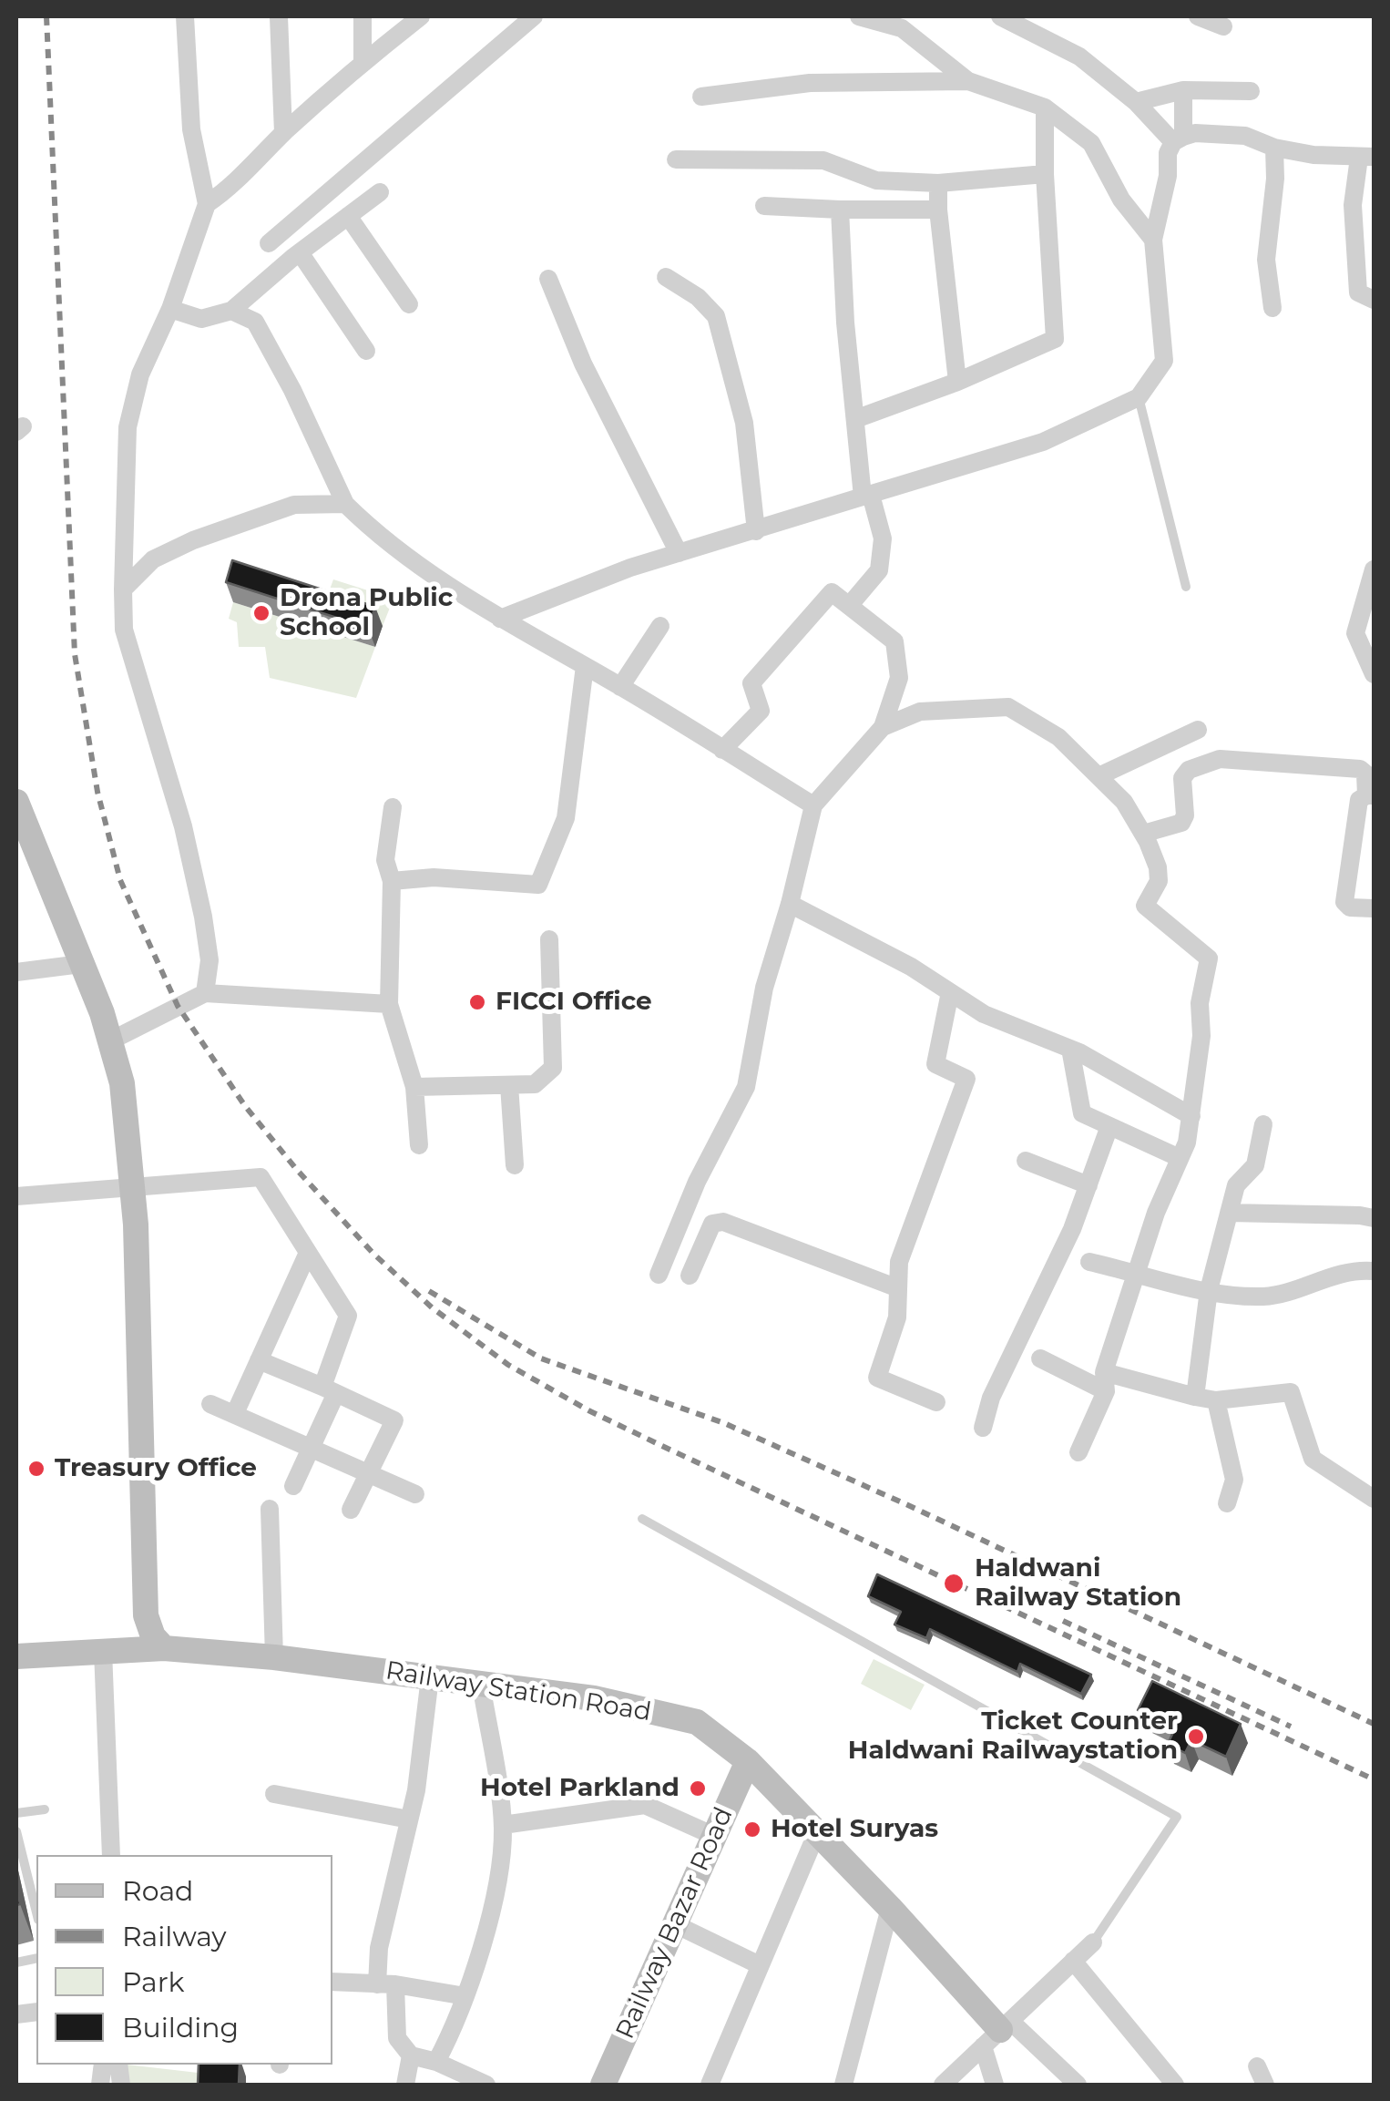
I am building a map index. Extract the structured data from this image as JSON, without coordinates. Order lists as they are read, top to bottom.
{
  "streets": {
    "street": ["Railway Station Road", "Railway Bazar Road"]
  },
  "crossings": [
    ["Railway Station Road", "Railway Bazar Road"]
  ],
  "places": [
    "Drona Public School",
    "FICCI Office",
    "Treasury Office",
    "Haldwani Railway Station",
    "Ticket Counter Haldwani Railwaystation",
    "Hotel Parkland",
    "Hotel Suryas"
  ],
  "legend": [
    "Road",
    "Railway",
    "Park",
    "Building"
  ]
}
